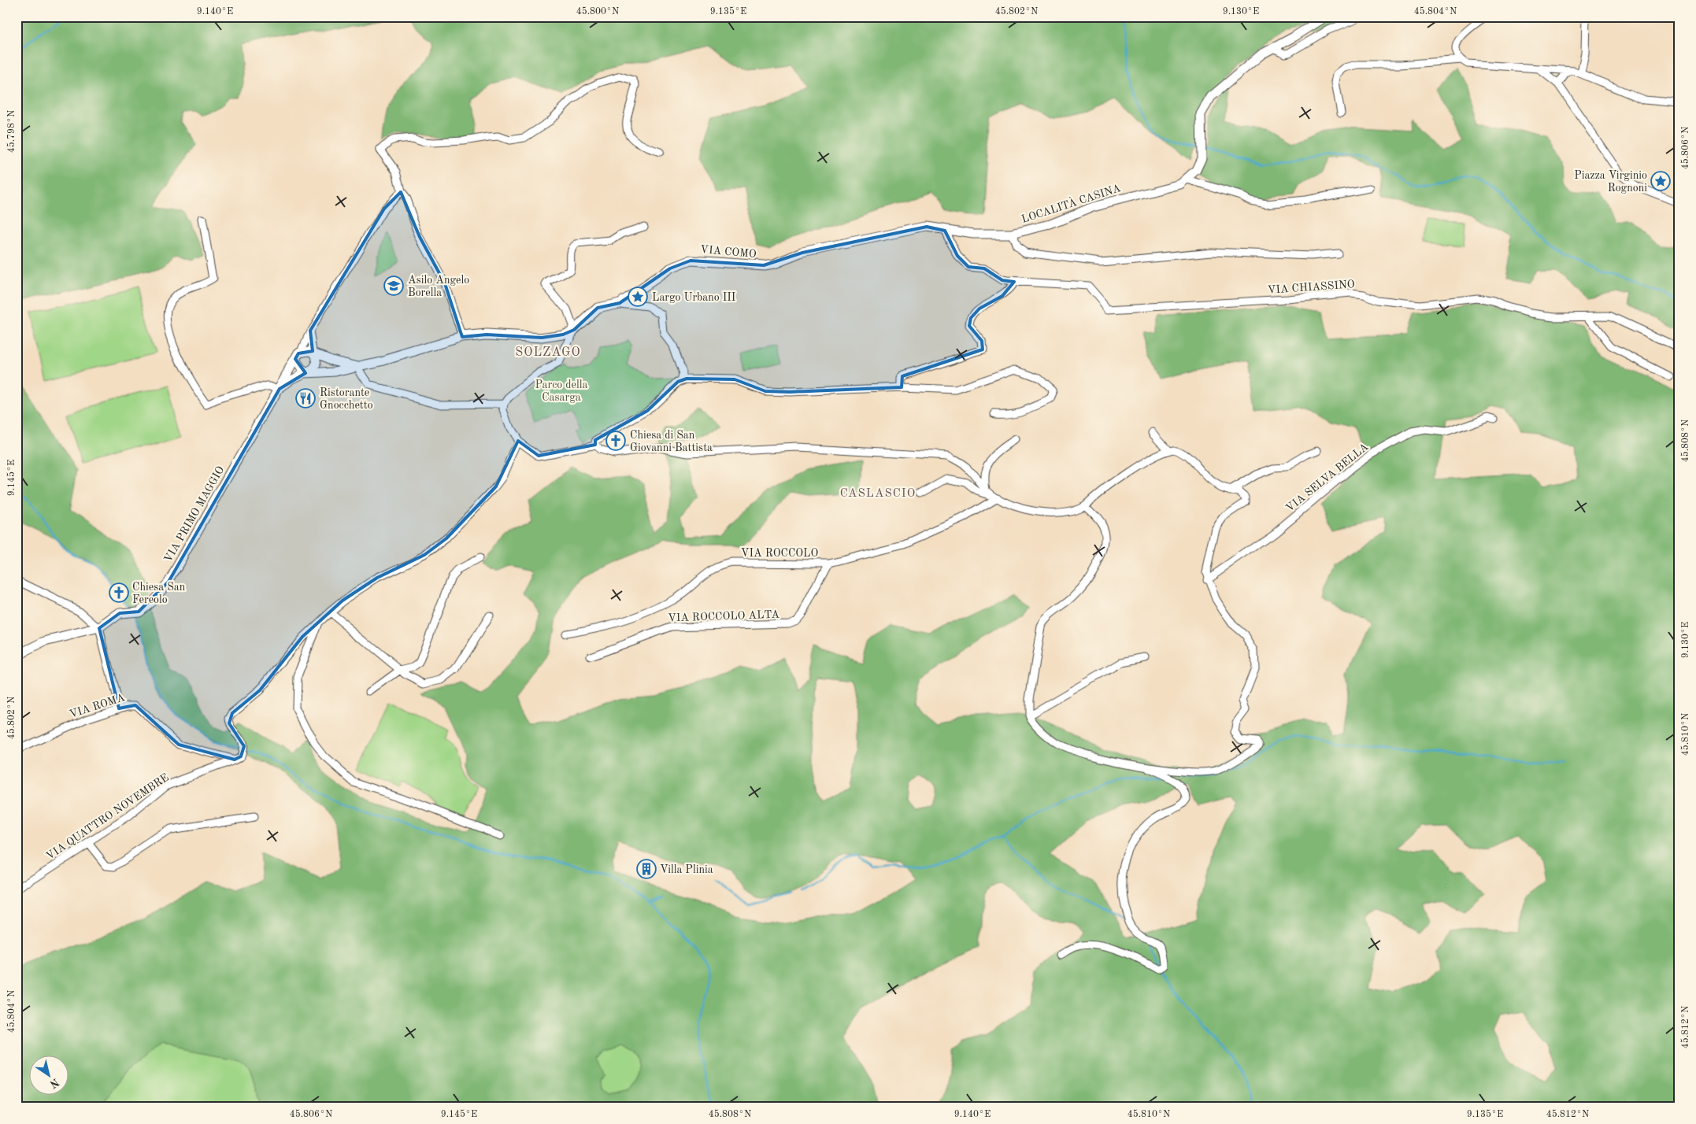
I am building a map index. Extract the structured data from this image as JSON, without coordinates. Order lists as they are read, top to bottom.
{
  "streets": {
    "street": [
      "LOCALITÀ CASINA",
      "VIA COMO",
      "VIA CHIASSINO",
      "VIA SELVA BELLA",
      "VIA PRIMO MAGGIO",
      "VIA ROCCOLO",
      "VIA ROCCOLO ALTA",
      "VIA ROMA",
      "VIA QUATTRO NOVEMBRE"
    ]
  },
  "crossings": [
    ["LOCALITÀ CASINA", "VIA COMO"],
    ["VIA ROCCOLO", "VIA ROCCOLO ALTA"],
    ["VIA ROMA", "VIA QUATTRO NOVEMBRE"]
  ],
  "districts": ["SOLZAGO", "CASLASCIO"],
  "parks": ["Parco della Casarga"],
  "places": {
    "place": ["Piazza Virginio Rognoni", "Largo Urbano III"],
    "school or university": ["Asilo Angelo Borella"],
    "restaurant": ["Ristorante Gnocchetto"],
    "church": ["Chiesa di San Giovanni Battista", "Chiesa San Fereolo"],
    "building": ["Villa Plinia"]
  },
  "north": "bottom right",
  "coordinates": [
    "9.140°E",
    "45.800°N",
    "9.135°E",
    "45.802°N",
    "9.130°E",
    "45.804°N",
    "45.798°N",
    "45.806°N",
    "45.808°N",
    "9.145°E",
    "45.810°N",
    "45.812°N"
  ]
}
